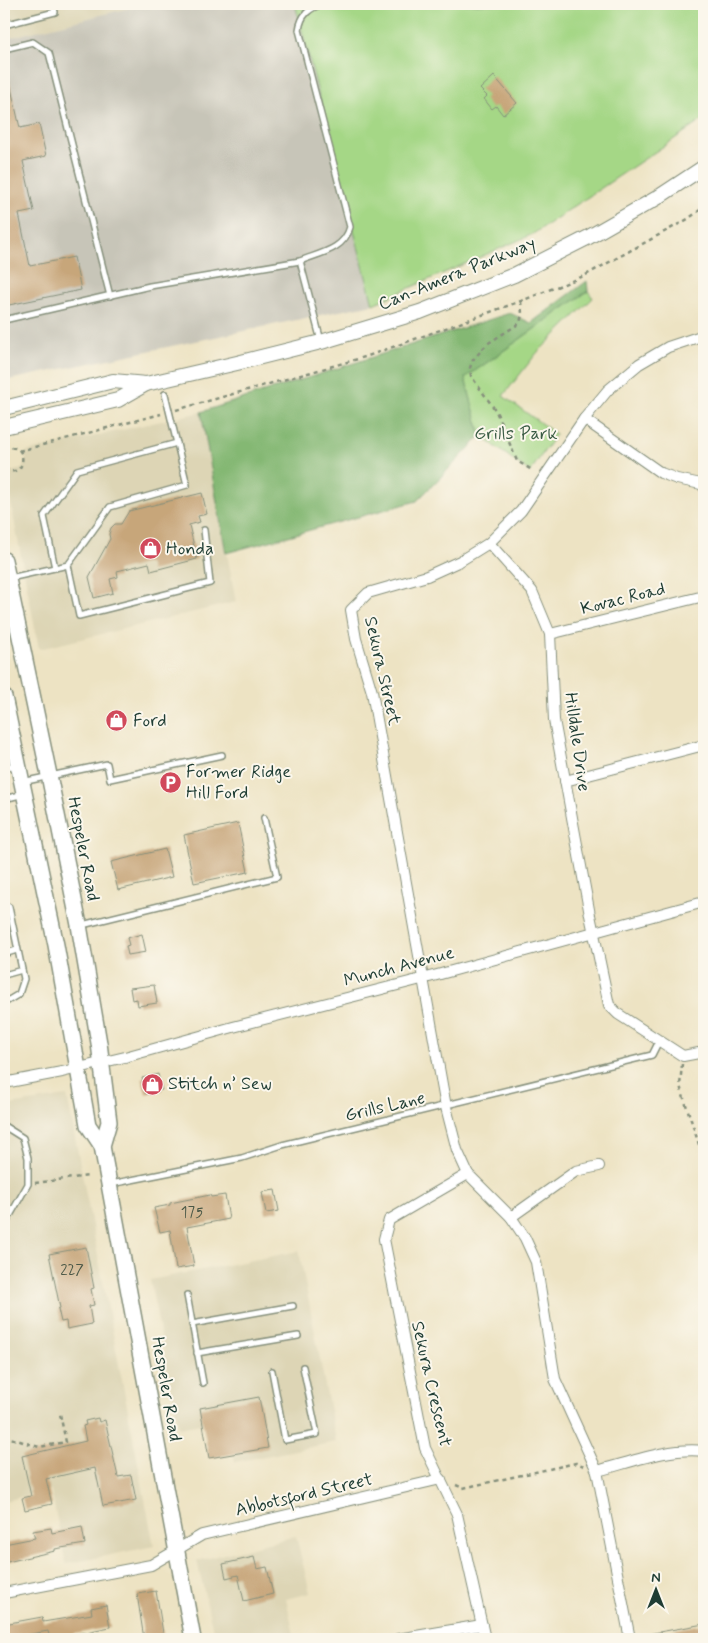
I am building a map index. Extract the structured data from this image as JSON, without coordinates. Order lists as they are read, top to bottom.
{
  "streets": {
    "main road": ["Can-Amera Parkway", "Hespeler Road"],
    "street": [
      "Kovac Road",
      "Sekura Street",
      "Hilldale Drive",
      "Munch Avenue",
      "Sekura Crescent",
      "Abbotsford Street"
    ],
    "lane": ["Grills Lane"]
  },
  "crossings": [
    ["Kovac Road", "Hilldale Drive"],
    ["Sekura Street", "Hilldale Drive"],
    ["Sekura Street", "Munch Avenue"],
    ["Sekura Street", "Grills Lane"],
    ["Hilldale Drive", "Munch Avenue"],
    ["Hilldale Drive", "Grills Lane"],
    ["Hespeler Road", "Munch Avenue"],
    ["Hespeler Road", "Grills Lane"],
    ["Hespeler Road", "Abbotsford Street"],
    ["Sekura Crescent", "Abbotsford Street"]
  ],
  "parks": ["Grills Park"],
  "places": {
    "shop": ["Honda", "Ford", "Stitch n’ Sew"],
    "parking": ["Former Ridge Hill Ford"]
  },
  "house_numbers": ["175", "227"],
  "north": "top"
}
